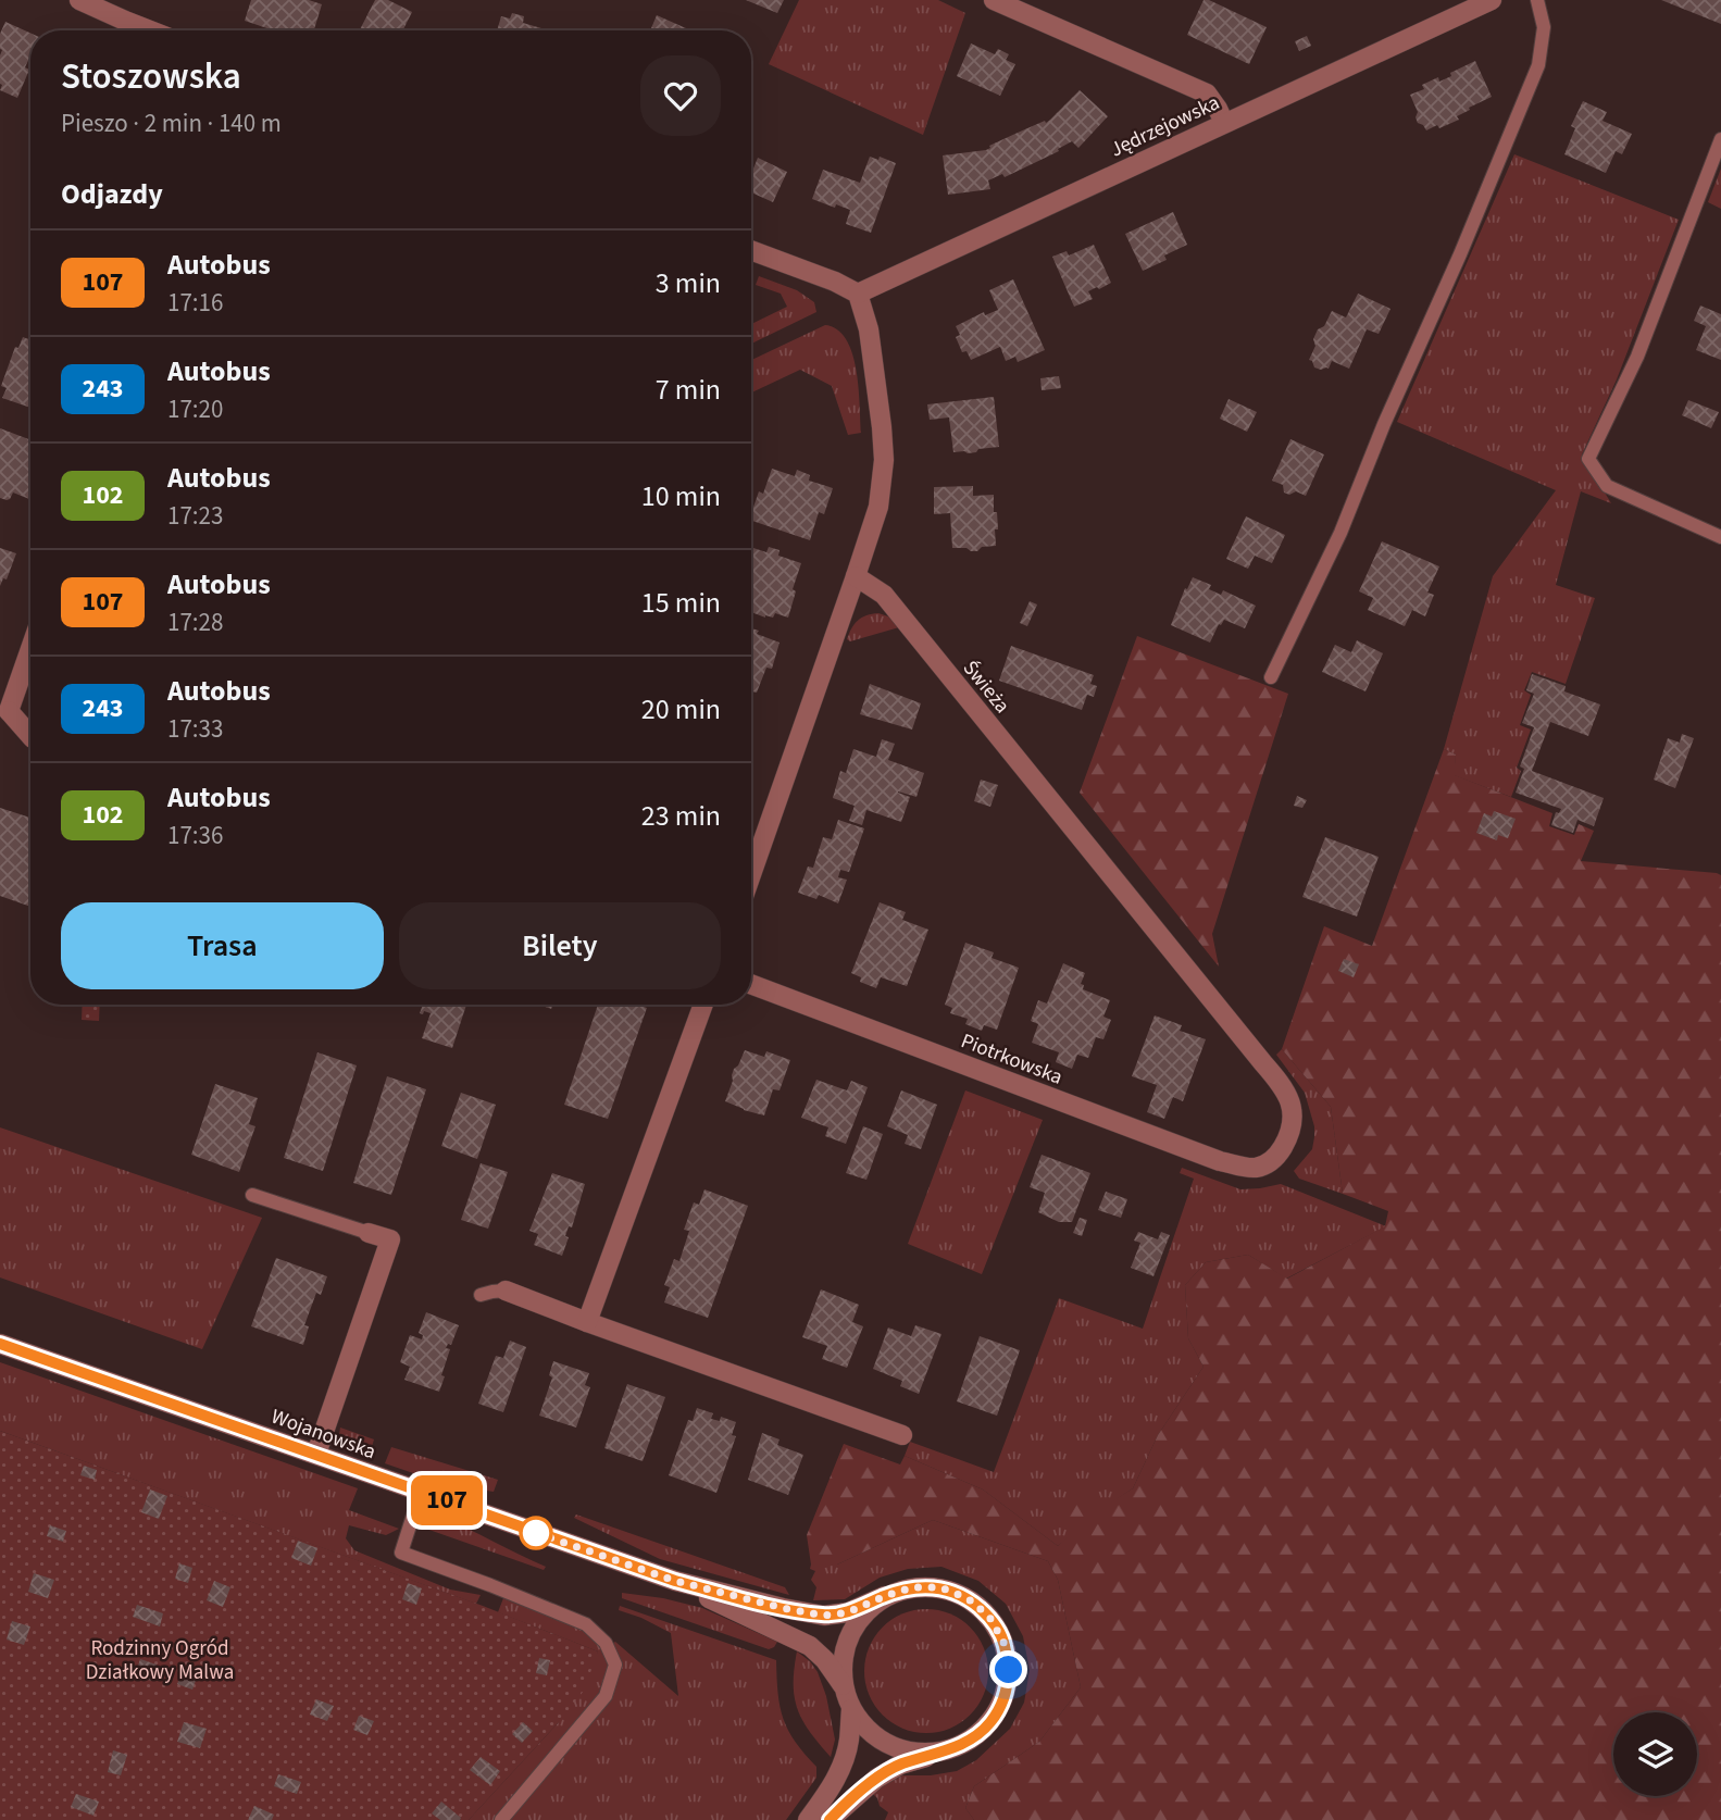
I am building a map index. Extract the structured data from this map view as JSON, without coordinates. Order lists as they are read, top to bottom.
{
  "streets": {
    "street": [
      "Jędrzejowska",
      "Świeża",
      "Piotrkowska",
      "Wojanowska"
    ]
  },
  "crossings": [
    ["Świeża", "Piotrkowska"]
  ],
  "parks": ["Rodzinny Ogród Działkowy Malwa"],
  "lines": ["bus line 107"],
  "page": {
    "on_map": "107",
    "heading": [
      ["Stoszowska", "Pieszo · 2 min · 140 m"],
      "Odjazdy"
    ],
    "list": [
      {
        "mark": "107",
        "name": "Autobus",
        "note": "17:16",
        "value": "3 min"
      },
      {
        "mark": "243",
        "name": "Autobus",
        "note": "17:20",
        "value": "7 min"
      },
      {
        "mark": "102",
        "name": "Autobus",
        "note": "17:23",
        "value": "10 min"
      },
      {
        "mark": "107",
        "name": "Autobus",
        "note": "17:28",
        "value": "15 min"
      },
      {
        "mark": "243",
        "name": "Autobus",
        "note": "17:33",
        "value": "20 min"
      },
      {
        "mark": "102",
        "name": "Autobus",
        "note": "17:36",
        "value": "23 min"
      }
    ],
    "buttons": ["Trasa", "Bilety"]
  }
}
